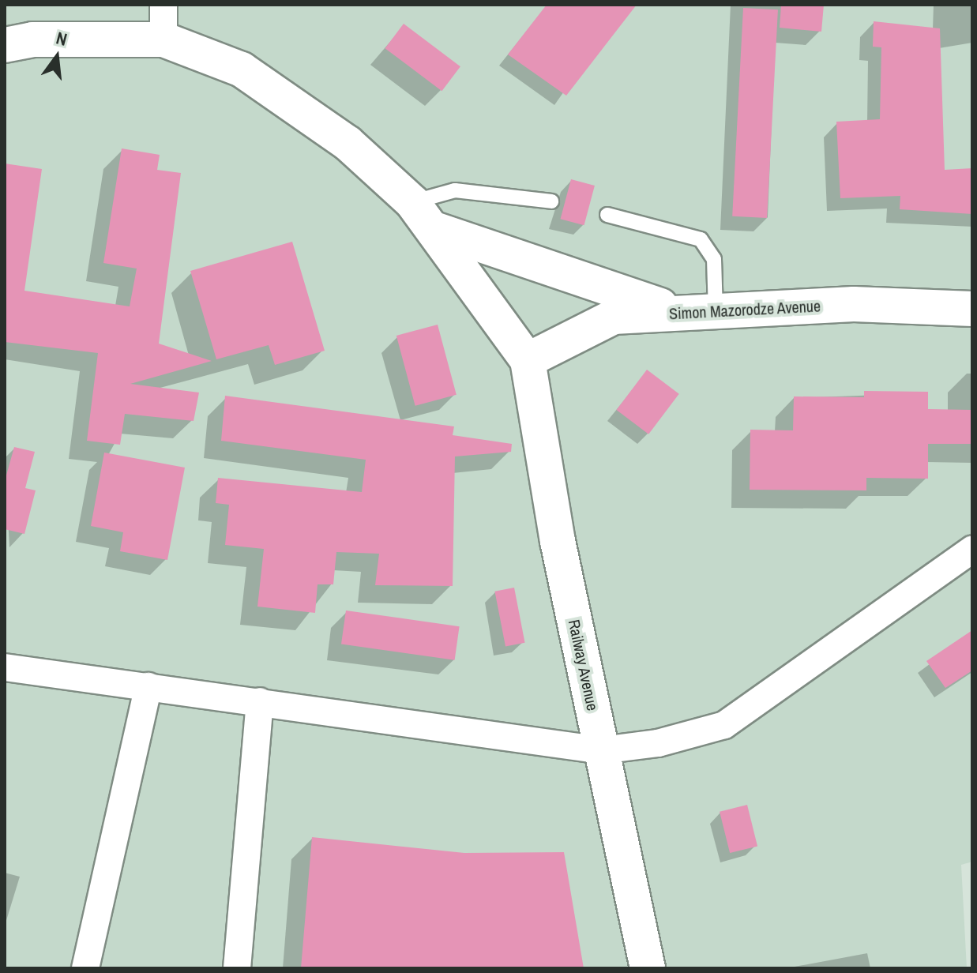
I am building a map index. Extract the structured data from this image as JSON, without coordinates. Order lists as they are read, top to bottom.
{
  "streets": {
    "main road": ["Simon Mazorodze Avenue", "Railway Avenue"]
  },
  "crossings": [
    ["Simon Mazorodze Avenue", "Railway Avenue"]
  ],
  "north": "top"
}
